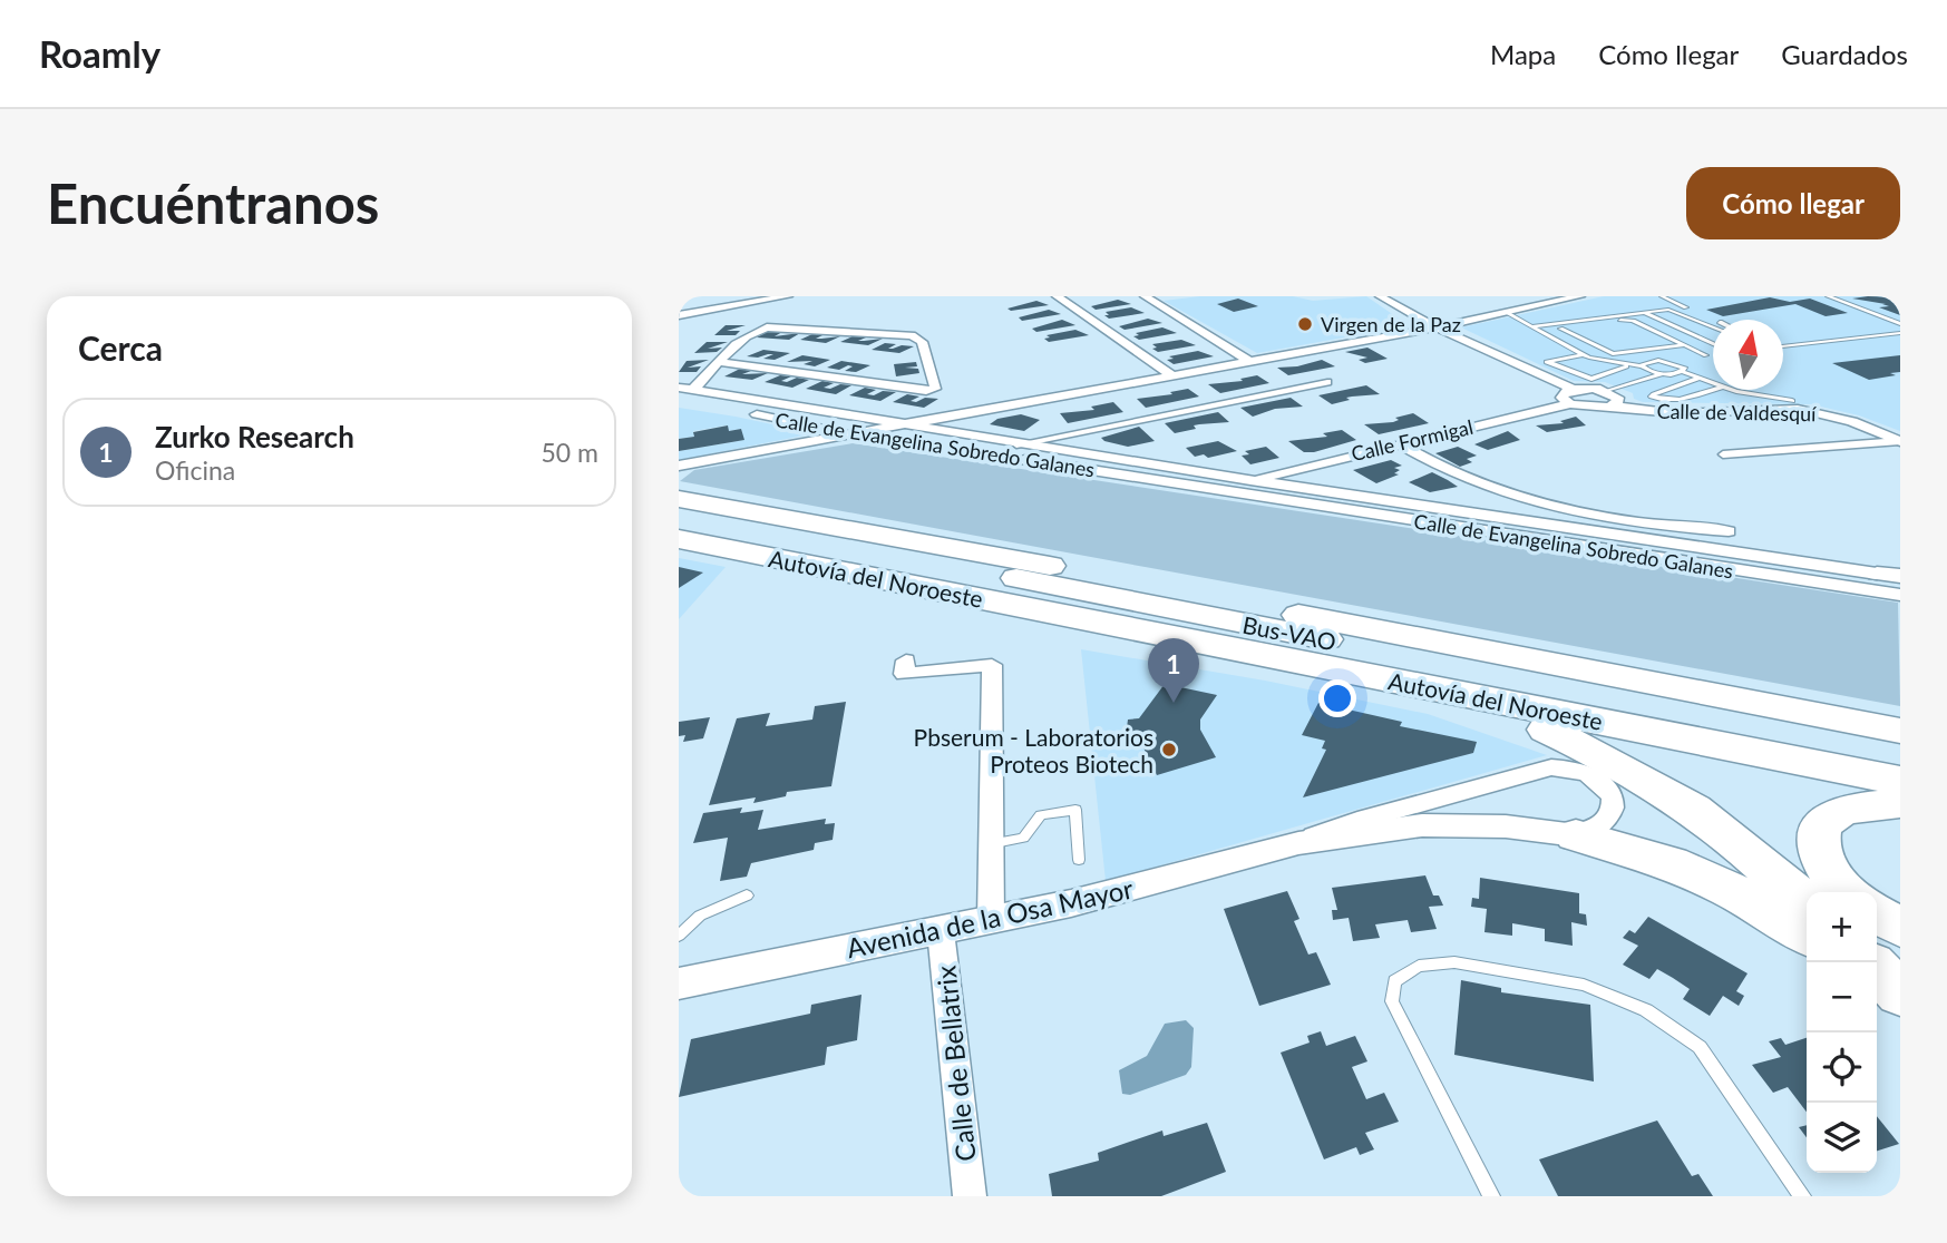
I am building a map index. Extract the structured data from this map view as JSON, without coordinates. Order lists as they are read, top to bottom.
{
  "streets": {
    "highway": ["Autovía del Noroeste", "Bus-VAO"],
    "street": [
      "Calle de Valdesquí",
      "Calle Formigal",
      "Calle de Evangelina Sobredo Galanes",
      "Avenida de la Osa Mayor",
      "Calle de Bellatrix"
    ]
  },
  "crossings": [
    ["Calle de Valdesquí", "Calle Formigal"],
    ["Calle Formigal", "Calle de Evangelina Sobredo Galanes"],
    ["Avenida de la Osa Mayor", "Calle de Bellatrix"]
  ],
  "places": ["Virgen de la Paz", "Pbserum - Laboratorios Proteos Biotech"],
  "north": "top",
  "page": {
    "header": "Roamly",
    "nav": ["Mapa", "Cómo llegar", "Guardados"],
    "buttons": "Cómo llegar",
    "title": "Encuéntranos",
    "heading": "Cerca",
    "list": [
      {
        "mark": "1",
        "name": "Zurko Research",
        "note": "Oficina",
        "value": "50 m"
      }
    ],
    "pins": "1",
    "map_buttons": ["+", "−"]
  }
}
